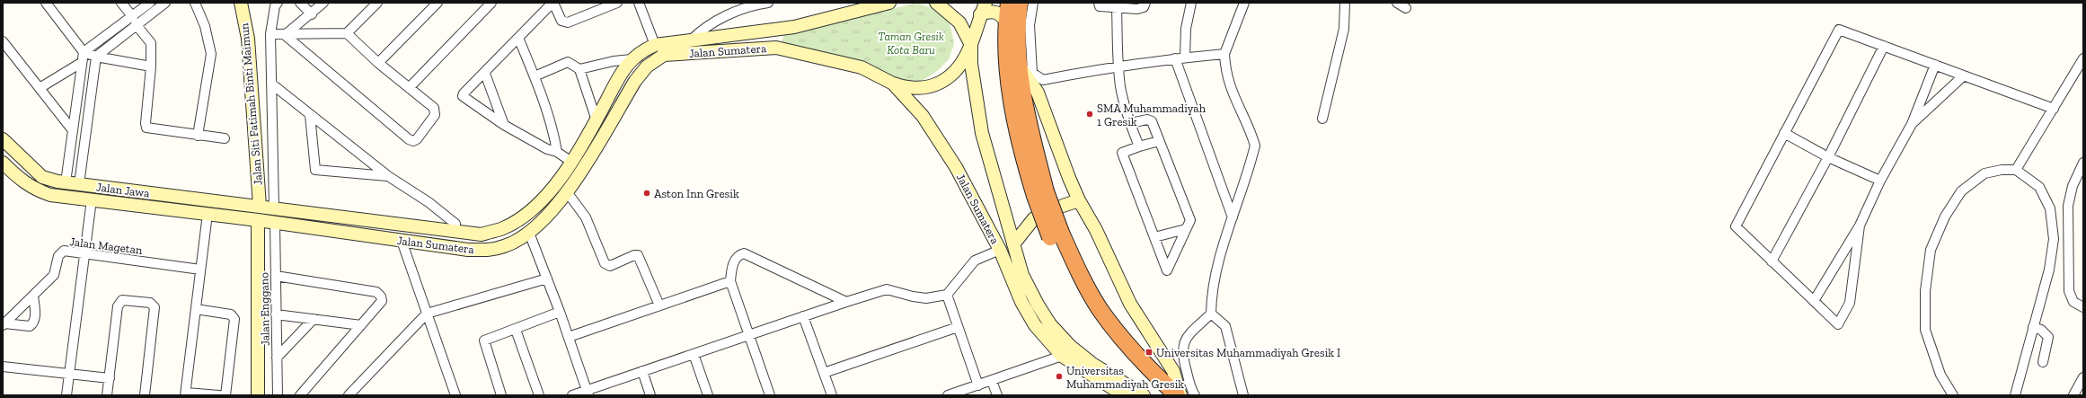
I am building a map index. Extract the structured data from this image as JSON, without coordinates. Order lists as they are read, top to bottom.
{
  "streets": {
    "main road": ["Jalan Sumatera", "Jalan Siti Fatimah Binti Maimun", "Jalan Jawa"],
    "street": ["Jalan Magetan", "Jalan Enggano"]
  },
  "crossings": [
    ["Jalan Sumatera", "Jalan Siti Fatimah Binti Maimun"],
    ["Jalan Sumatera", "Jalan Jawa"],
    ["Jalan Sumatera", "Jalan Enggano"],
    ["Jalan Siti Fatimah Binti Maimun", "Jalan Jawa"]
  ],
  "parks": ["Taman Gresik Kota Baru"],
  "places": {
    "other": ["SMA Muhammadiyah 1 Gresik", "Aston Inn Gresik", "Universitas Muhammadiyah Gresik"],
    "transit": ["Universitas Muhammadiyah Gresik I"]
  }
}
